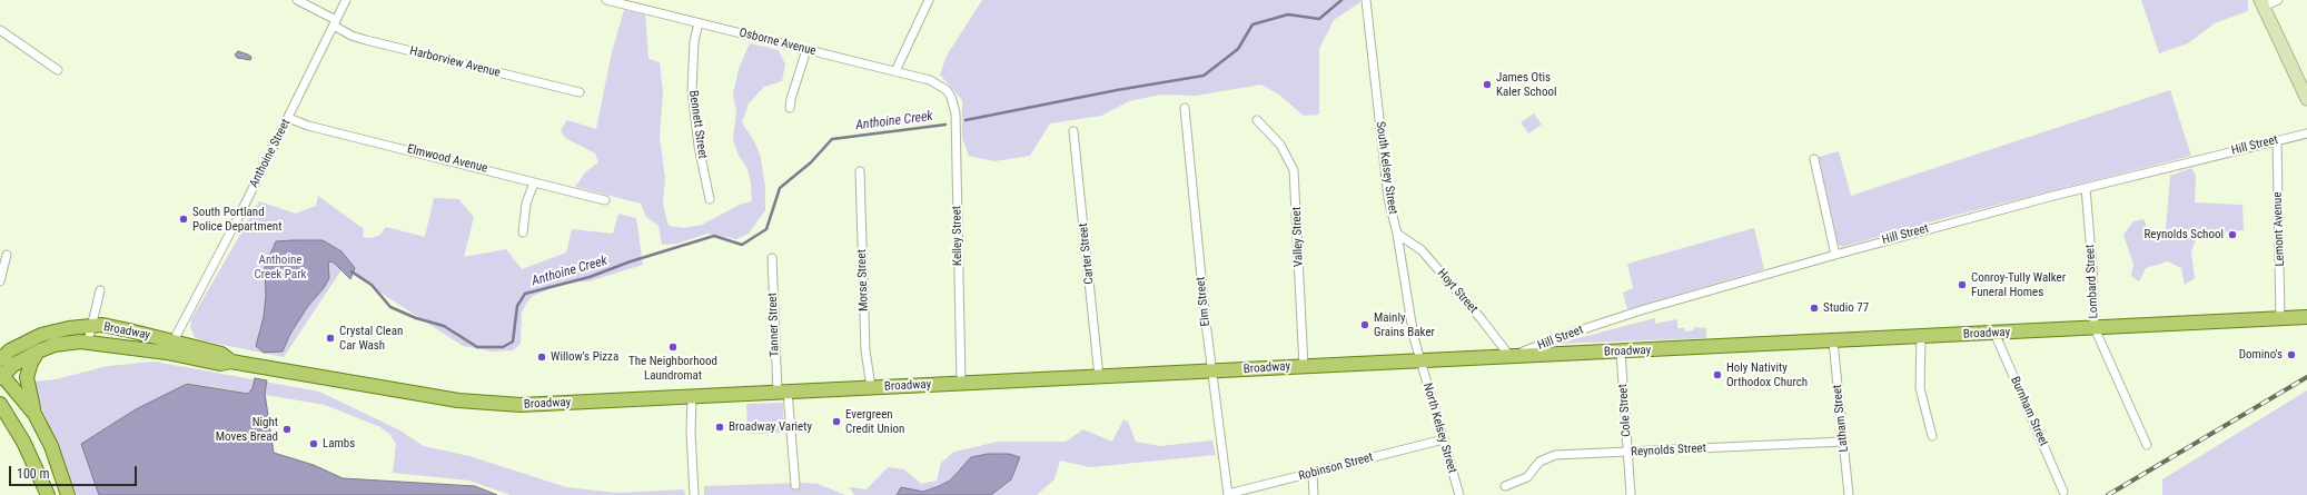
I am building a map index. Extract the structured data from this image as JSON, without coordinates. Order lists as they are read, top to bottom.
{
  "streets": {
    "main road": ["Broadway"],
    "street": [
      "Osborne Avenue",
      "Harborview Avenue",
      "Bennett Street",
      "Hill Street",
      "Anthoine Street",
      "Elmwood Avenue",
      "South Kelsey Street",
      "Lemont Avenue",
      "Kelley Street",
      "Valley Street",
      "Carter Street",
      "Morse Street",
      "Lombard Street",
      "Hoyt Street",
      "Elm Street",
      "Tanner Street",
      "Cole Street",
      "Burnham Street",
      "Latham Street",
      "North Kelsey Street",
      "Reynolds Street",
      "Robinson Street"
    ]
  },
  "crossings": [
    ["Osborne Avenue", "Bennett Street"],
    ["Osborne Avenue", "Kelley Street"],
    ["Harborview Avenue", "Anthoine Street"],
    ["Hill Street", "Lemont Avenue"],
    ["Hill Street", "Lombard Street"],
    ["Hill Street", "Hoyt Street"],
    ["Hill Street", "Broadway"],
    ["Anthoine Street", "Elmwood Avenue"],
    ["Anthoine Street", "Broadway"],
    ["South Kelsey Street", "Hoyt Street"],
    ["South Kelsey Street", "Broadway"],
    ["South Kelsey Street", "North Kelsey Street"],
    ["Lemont Avenue", "Broadway"],
    ["Kelley Street", "Broadway"],
    ["Valley Street", "Broadway"],
    ["Carter Street", "Broadway"],
    ["Morse Street", "Broadway"],
    ["Lombard Street", "Broadway"],
    ["Hoyt Street", "Broadway"],
    ["Elm Street", "Broadway"],
    ["Elm Street", "Robinson Street"],
    ["Tanner Street", "Broadway"],
    ["Broadway", "Cole Street"],
    ["Broadway", "Burnham Street"],
    ["Broadway", "Latham Street"],
    ["Broadway", "North Kelsey Street"],
    ["Cole Street", "Reynolds Street"],
    ["Latham Street", "Reynolds Street"],
    ["North Kelsey Street", "Robinson Street"]
  ],
  "water": ["Anthoine Creek"],
  "parks": ["Anthoine Creek Park"],
  "places": [
    "James Otis Kaler School",
    "South Portland Police Department",
    "Reynolds School",
    "Conroy-Tully Walker Funeral Homes",
    "Studio 77",
    "Mainly Grains Baker",
    "Crystal Clean Car Wash",
    "The Neighborhood Laundromat",
    "Domino's",
    "Willow's Pizza",
    "Holy Nativity Orthodox Church",
    "Evergreen Credit Union",
    "Broadway Variety",
    "Night Moves Bread",
    "Lambs"
  ],
  "scale_bar": "100 m"
}
